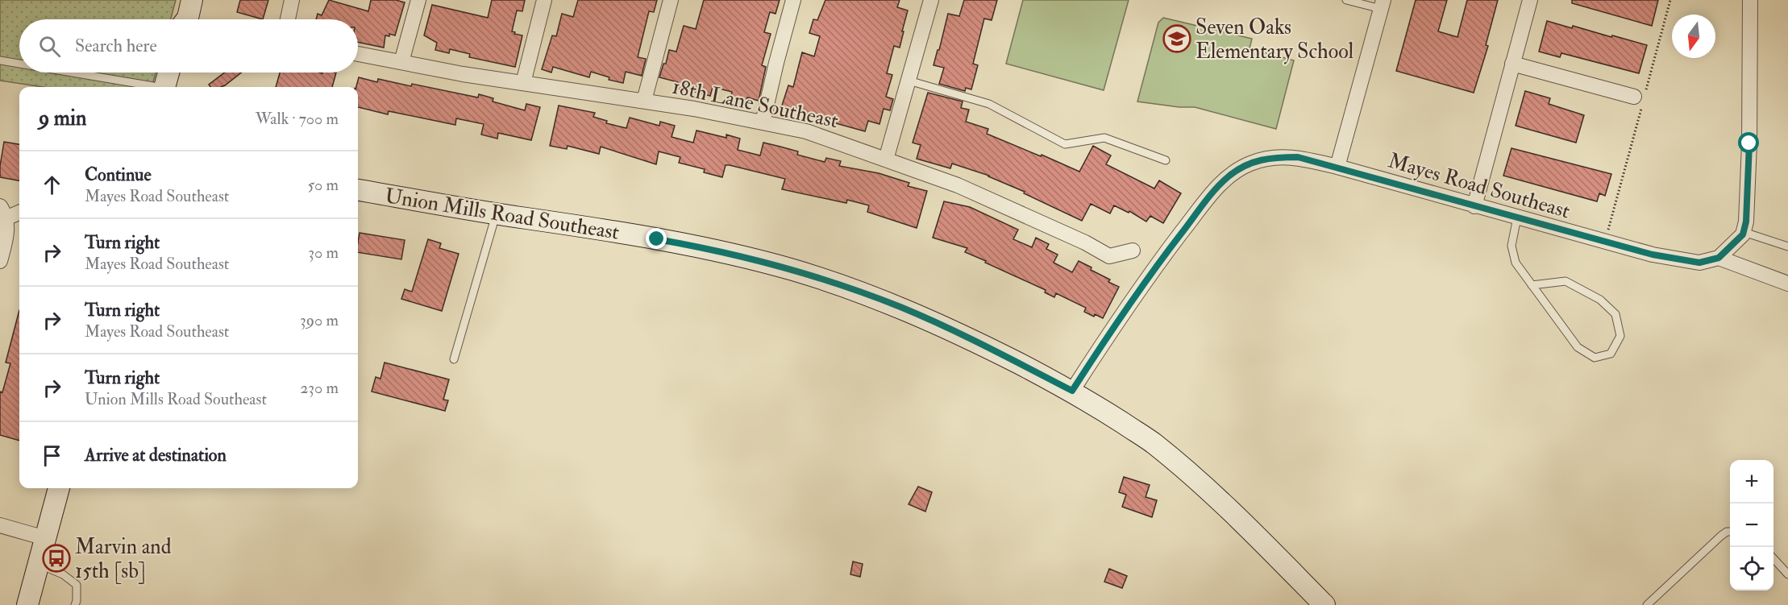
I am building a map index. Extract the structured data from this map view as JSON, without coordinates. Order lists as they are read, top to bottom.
{
  "streets": {
    "street": ["18th Lane Southeast", "Mayes Road Southeast", "Union Mills Road Southeast"]
  },
  "crossings": [
    ["Mayes Road Southeast", "Union Mills Road Southeast"]
  ],
  "places": {
    "school or university": ["Seven Oaks Elementary School"],
    "bus stop": ["Marvin and 15th [sb]"]
  },
  "north": "bottom",
  "page": {
    "search": "Search here",
    "heading": ["9 min", "Walk · 700 m"],
    "list": [
      ["Continue", "Mayes Road Southeast", "50 m"],
      ["Turn right", "Mayes Road Southeast", "30 m"],
      ["Turn right", "Mayes Road Southeast", "390 m"],
      ["Turn right", "Union Mills Road Southeast", "230 m"],
      "Arrive at destination"
    ],
    "map_buttons": ["+", "−"]
  }
}
